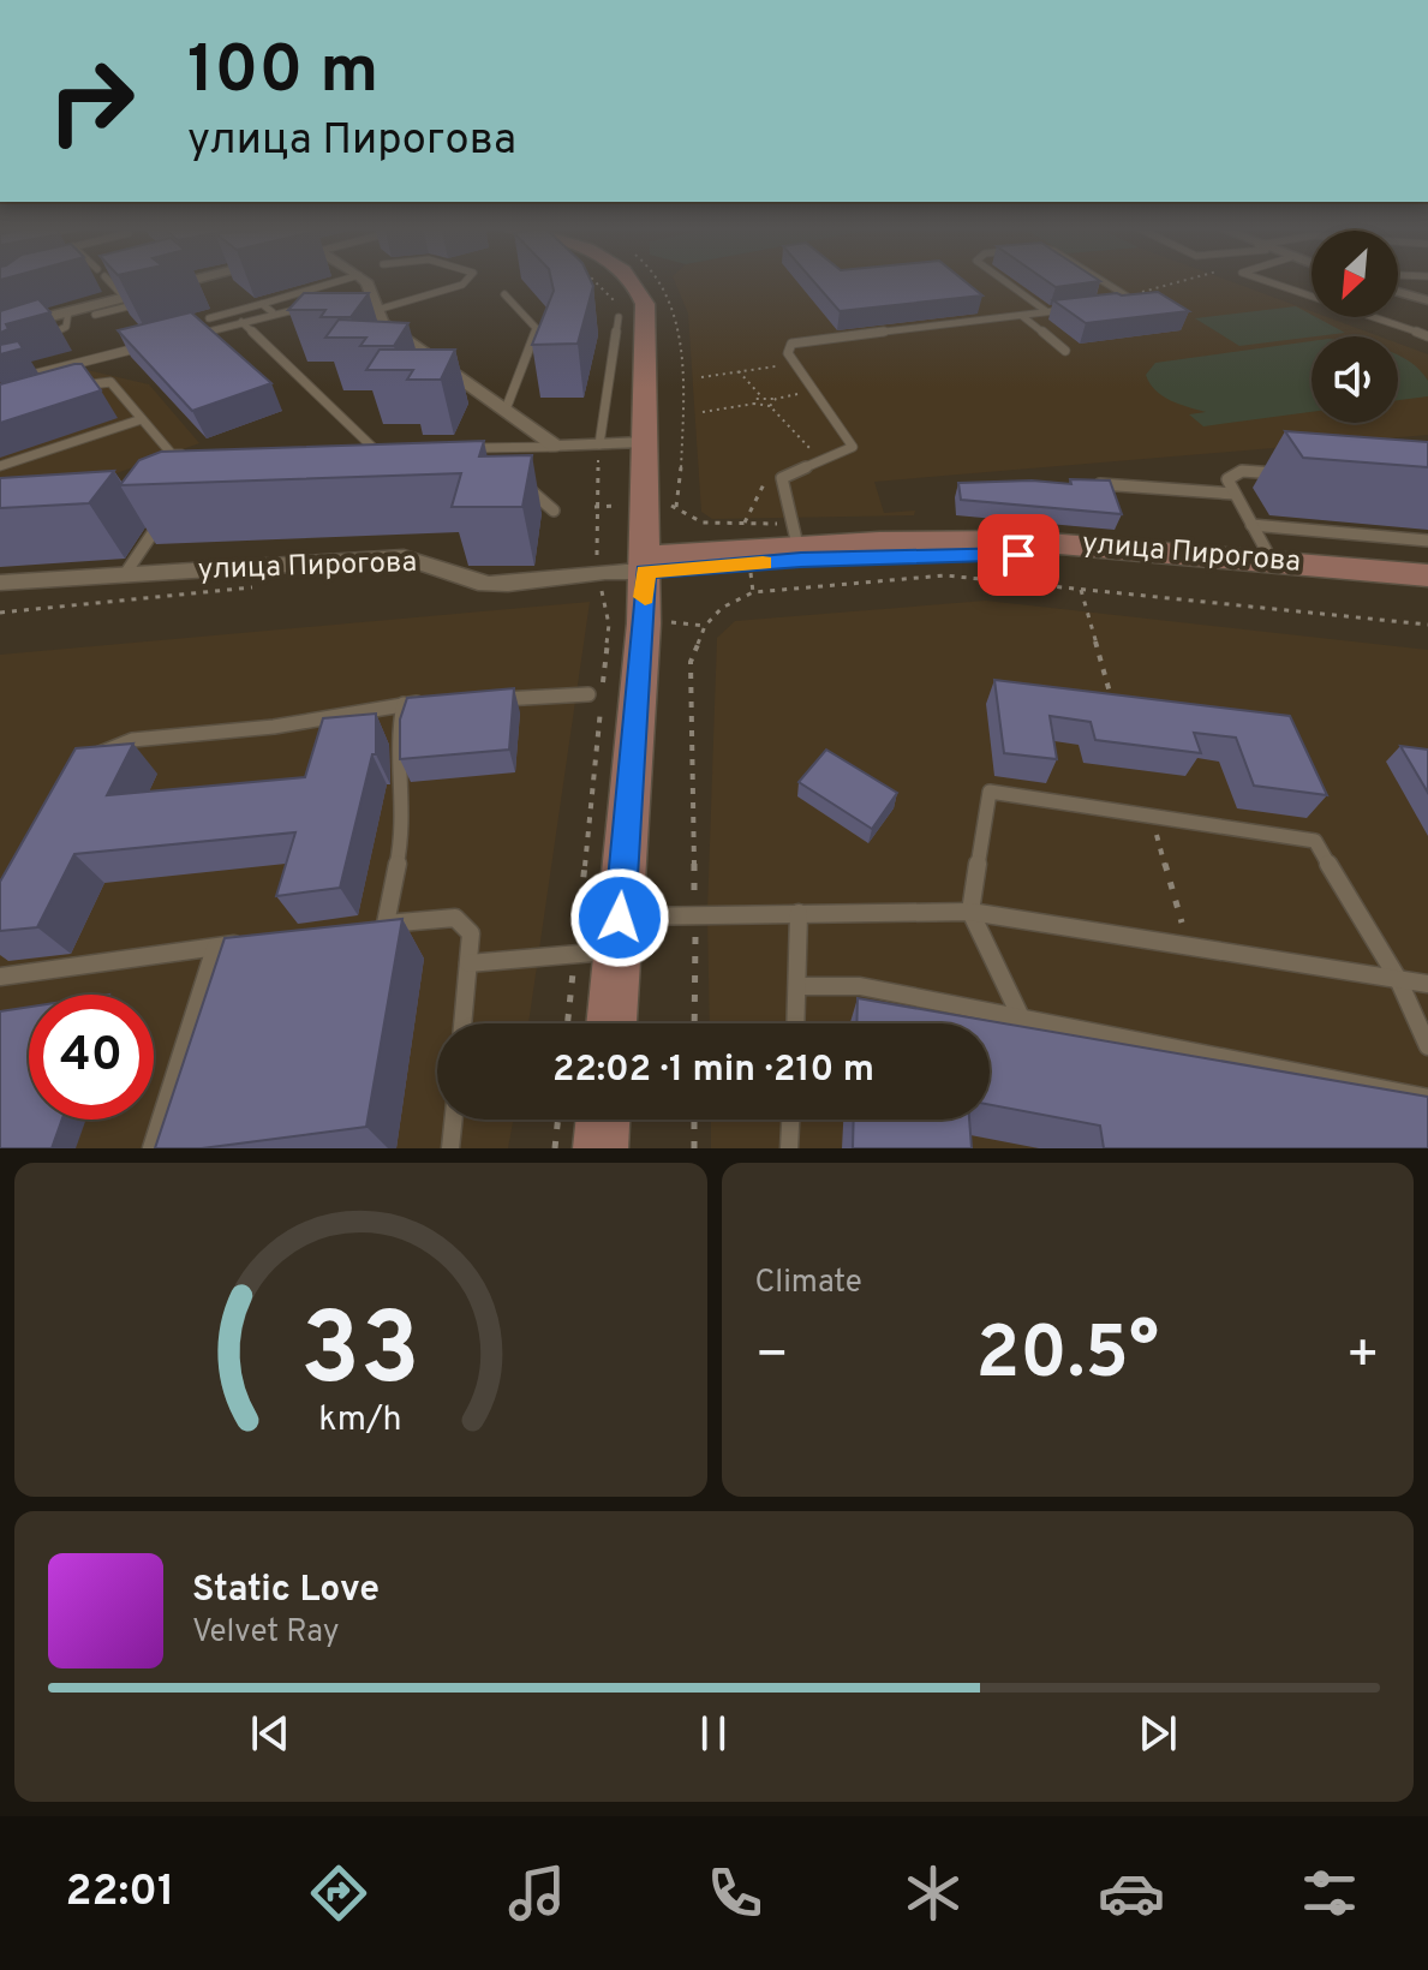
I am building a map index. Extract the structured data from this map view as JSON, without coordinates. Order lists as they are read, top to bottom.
{
  "streets": {
    "main road": ["улица Пирогова"]
  },
  "north": "bottom left",
  "page": {
    "turn": ["100 m", "улица Пирогова"],
    "limit": "40",
    "trip": "22:02 · 1 min · 210 m",
    "tile": "Climate",
    "heat": ["−", "20.5°", "+"],
    "song": ["Static Love", "Velvet Ray"],
    "tabs": "22:01",
    "gauge": ["33", "km/h"]
  }
}
